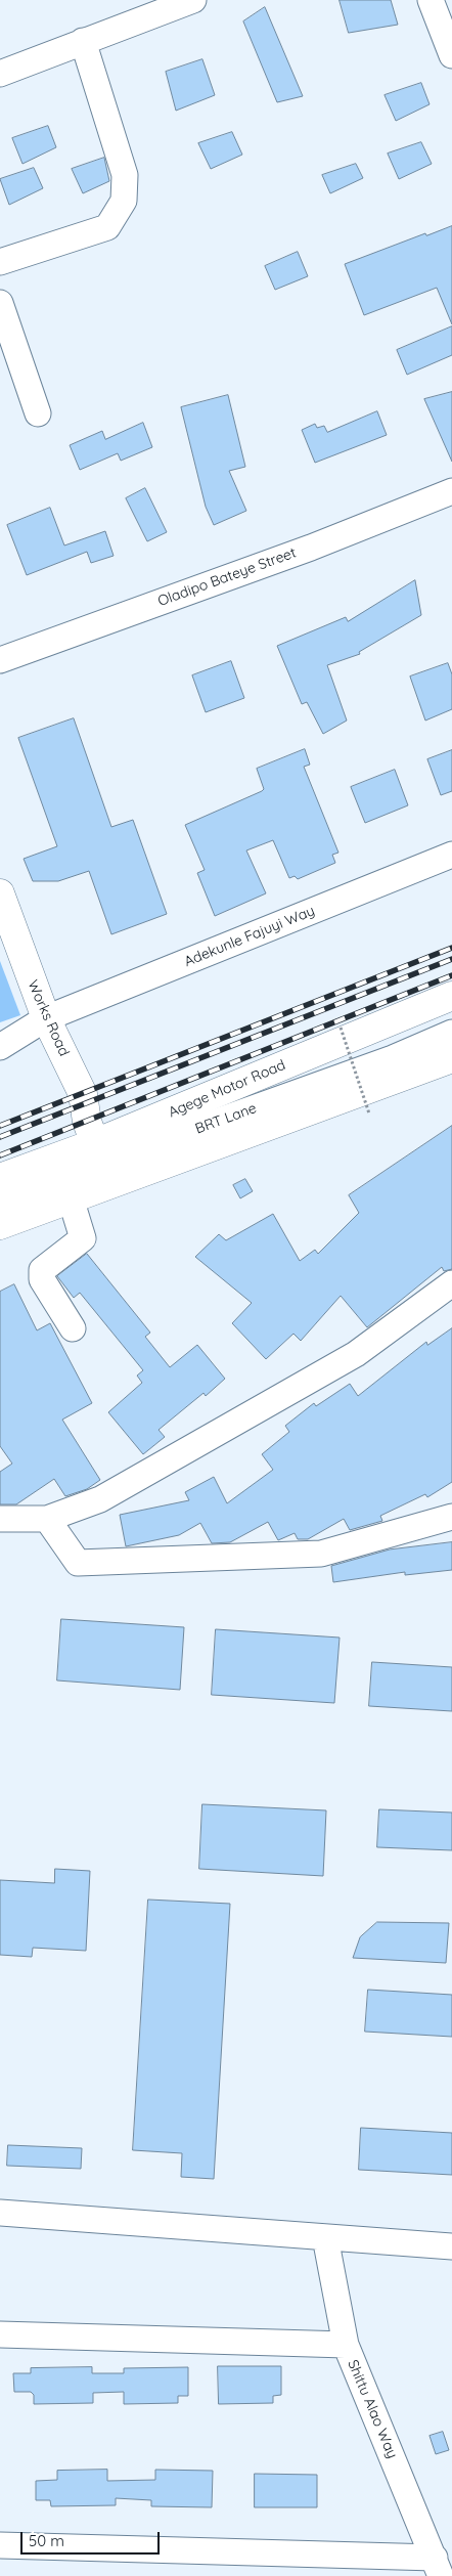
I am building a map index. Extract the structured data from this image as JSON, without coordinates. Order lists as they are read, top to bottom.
{
  "streets": {
    "main road": ["Works Road", "Agege Motor Road"],
    "street": [
      "Oladipo Bateye Street",
      "Adekunle Fajuyi Way",
      "BRT Lane",
      "Shittu Alao Way"
    ]
  },
  "crossings": [
    ["Adekunle Fajuyi Way", "Works Road"],
    ["Works Road", "Agege Motor Road"]
  ],
  "scale_bar": "50 m"
}
